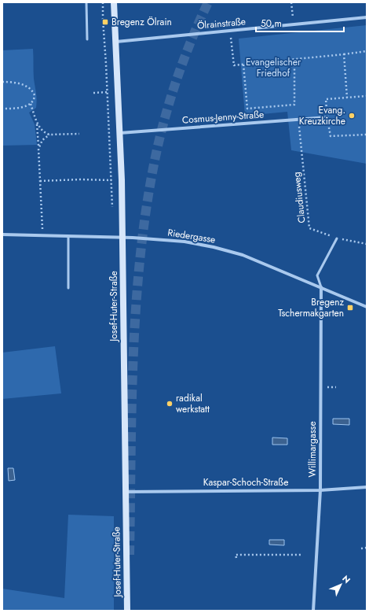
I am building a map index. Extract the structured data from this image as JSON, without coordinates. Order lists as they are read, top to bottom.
{
  "streets": {
    "main road": ["Josef-Huter-Straße"],
    "street": [
      "Ölrainstraße",
      "Cosmus-Jenny-Straße",
      "Riedergasse",
      "Willimargasse",
      "Kaspar-Schoch-Straße"
    ],
    "path": ["Claudiusweg"]
  },
  "crossings": [
    ["Ölrainstraße", "Josef-Huter-Straße"],
    ["Cosmus-Jenny-Straße", "Claudiusweg"],
    ["Cosmus-Jenny-Straße", "Josef-Huter-Straße"],
    ["Riedergasse", "Josef-Huter-Straße"],
    ["Riedergasse", "Willimargasse"],
    ["Josef-Huter-Straße", "Kaspar-Schoch-Straße"],
    ["Willimargasse", "Kaspar-Schoch-Straße"]
  ],
  "parks": ["Evangelischer Friedhof"],
  "places": {
    "transit": ["Bregenz Ölrain", "Bregenz Tschermakgarten"],
    "other": ["Evang. Kreuzkirche", "radikal werkstatt"]
  },
  "scale_bar": "50 m",
  "north": "top right"
}
